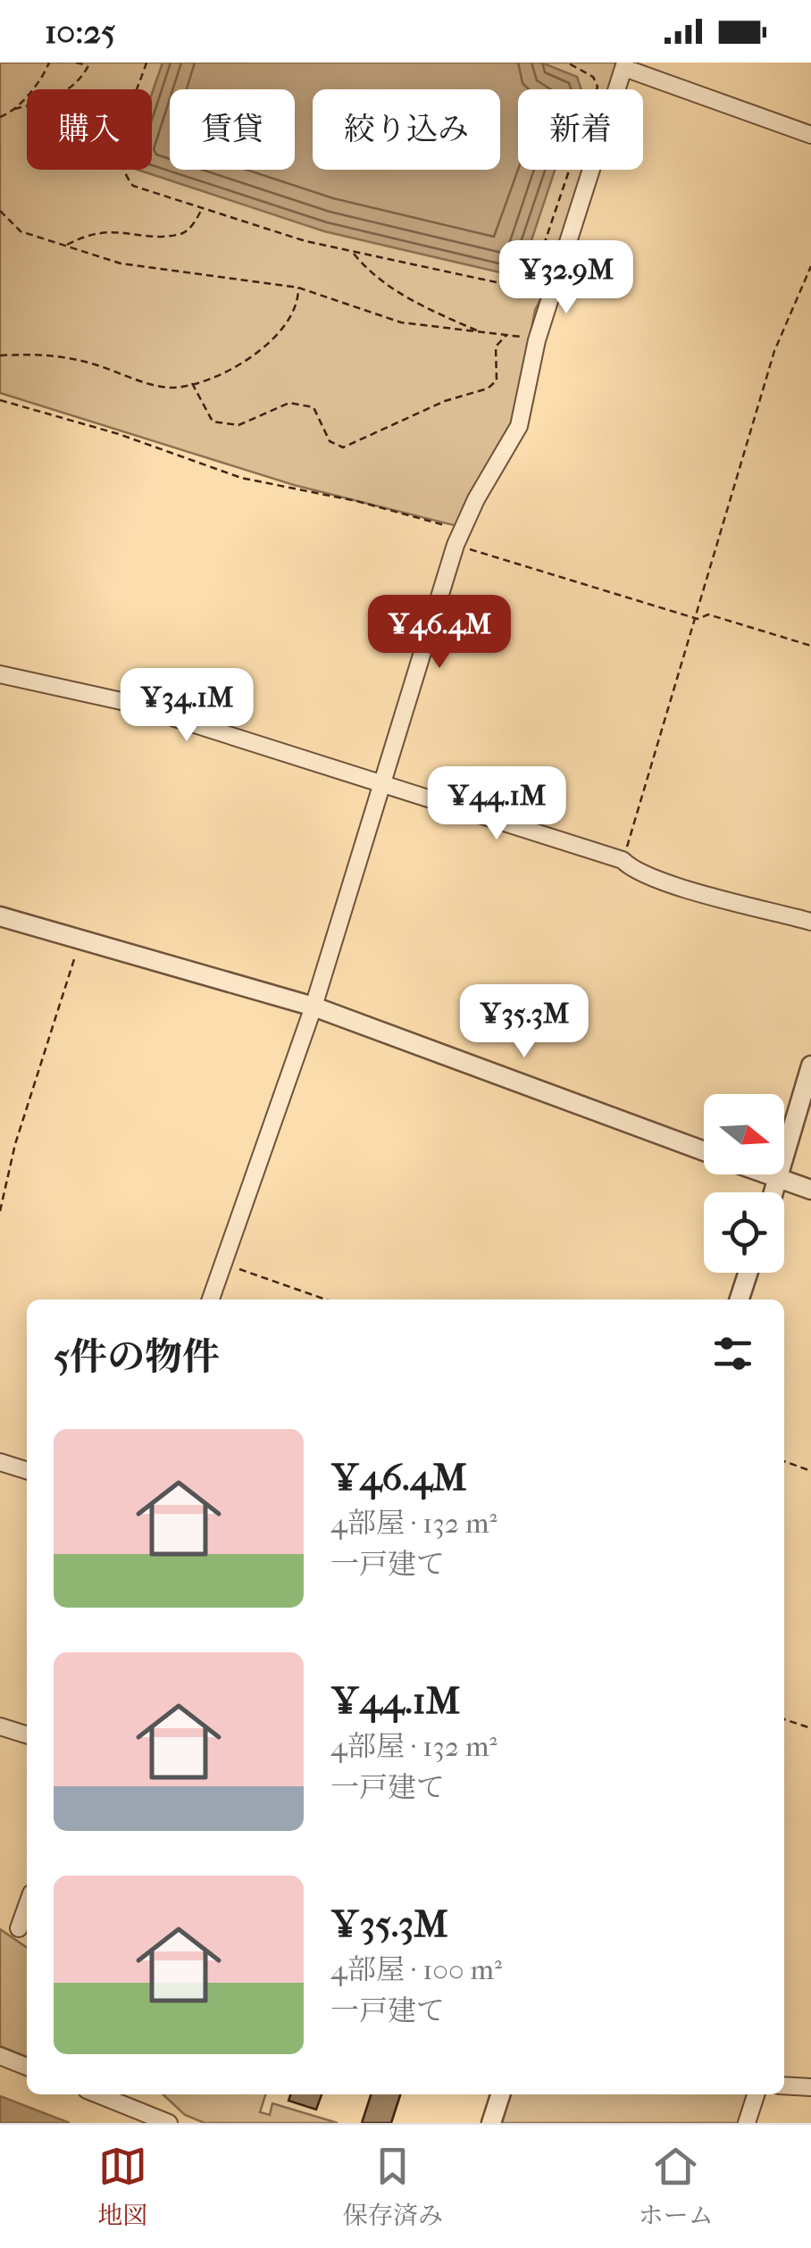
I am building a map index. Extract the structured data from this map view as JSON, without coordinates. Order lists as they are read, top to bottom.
{
  "north": "right",
  "page": {
    "status": "10:25",
    "chip": [
      "購入",
      "賃貸",
      "絞り込み",
      "新着"
    ],
    "price": [
      "¥32.9M",
      "¥46.4M",
      "¥34.1M",
      "¥44.1M",
      "¥35.3M"
    ],
    "heading": "5件の物件",
    "list": [
      {
        "name": "¥46.4M",
        "note": "4部屋 · 132 m² · 一戸建て"
      },
      {
        "name": "¥44.1M",
        "note": "4部屋 · 132 m² · 一戸建て"
      },
      {
        "name": "¥35.3M",
        "note": "4部屋 · 100 m² · 一戸建て"
      }
    ],
    "tabs": ["地図", "保存済み", "ホーム"]
  }
}
